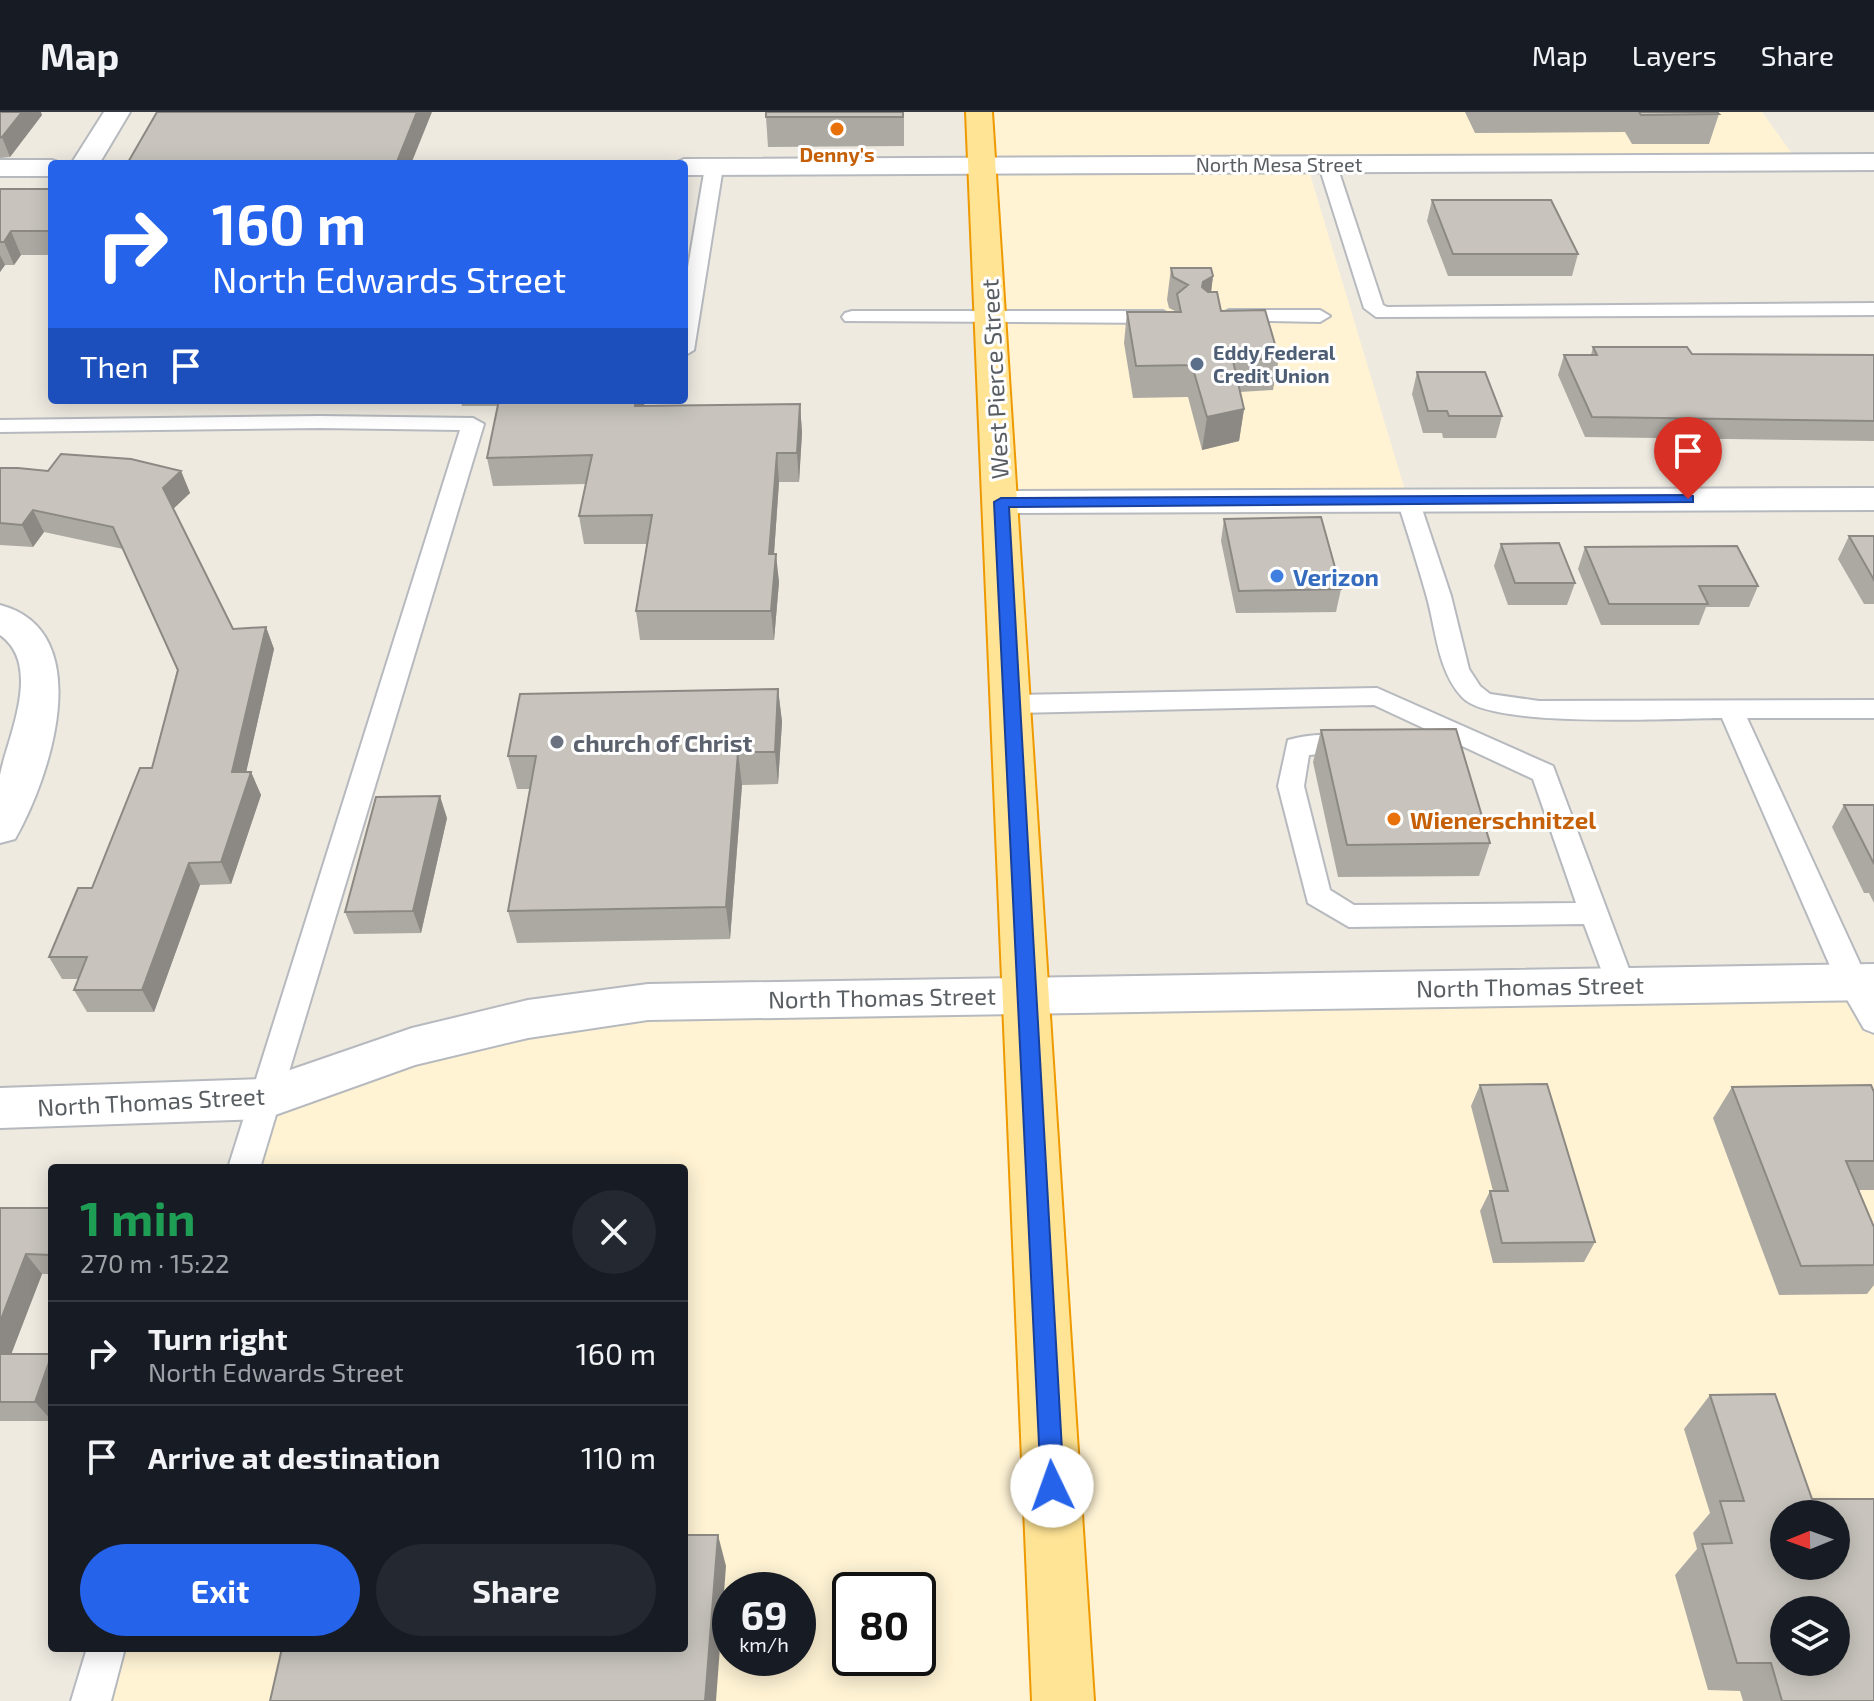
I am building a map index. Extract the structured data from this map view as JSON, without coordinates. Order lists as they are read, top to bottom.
{
  "streets": {
    "highway": ["West Pierce Street"],
    "street": ["North Mesa Street", "North Thomas Street"]
  },
  "crossings": [
    ["North Mesa Street", "West Pierce Street"],
    ["West Pierce Street", "North Thomas Street"]
  ],
  "places": [
    "Denny's",
    "Eddy Federal Credit Union",
    "Verizon",
    "church of Christ",
    "Wienerschnitzel"
  ],
  "north": "left",
  "page": {
    "header": "Map",
    "nav": ["Map", "Layers", "Share"],
    "turn": ["160 m", "North Edwards Street"],
    "then": "Then",
    "heading": ["1 min", "270 m · 15:22"],
    "list": [
      {
        "name": "Turn right",
        "note": "North Edwards Street",
        "value": "160 m"
      },
      {
        "name": "Arrive at destination",
        "value": "110 m"
      }
    ],
    "buttons": ["Exit", "Share"],
    "speed": "69 km/h",
    "limit": "80"
  }
}
